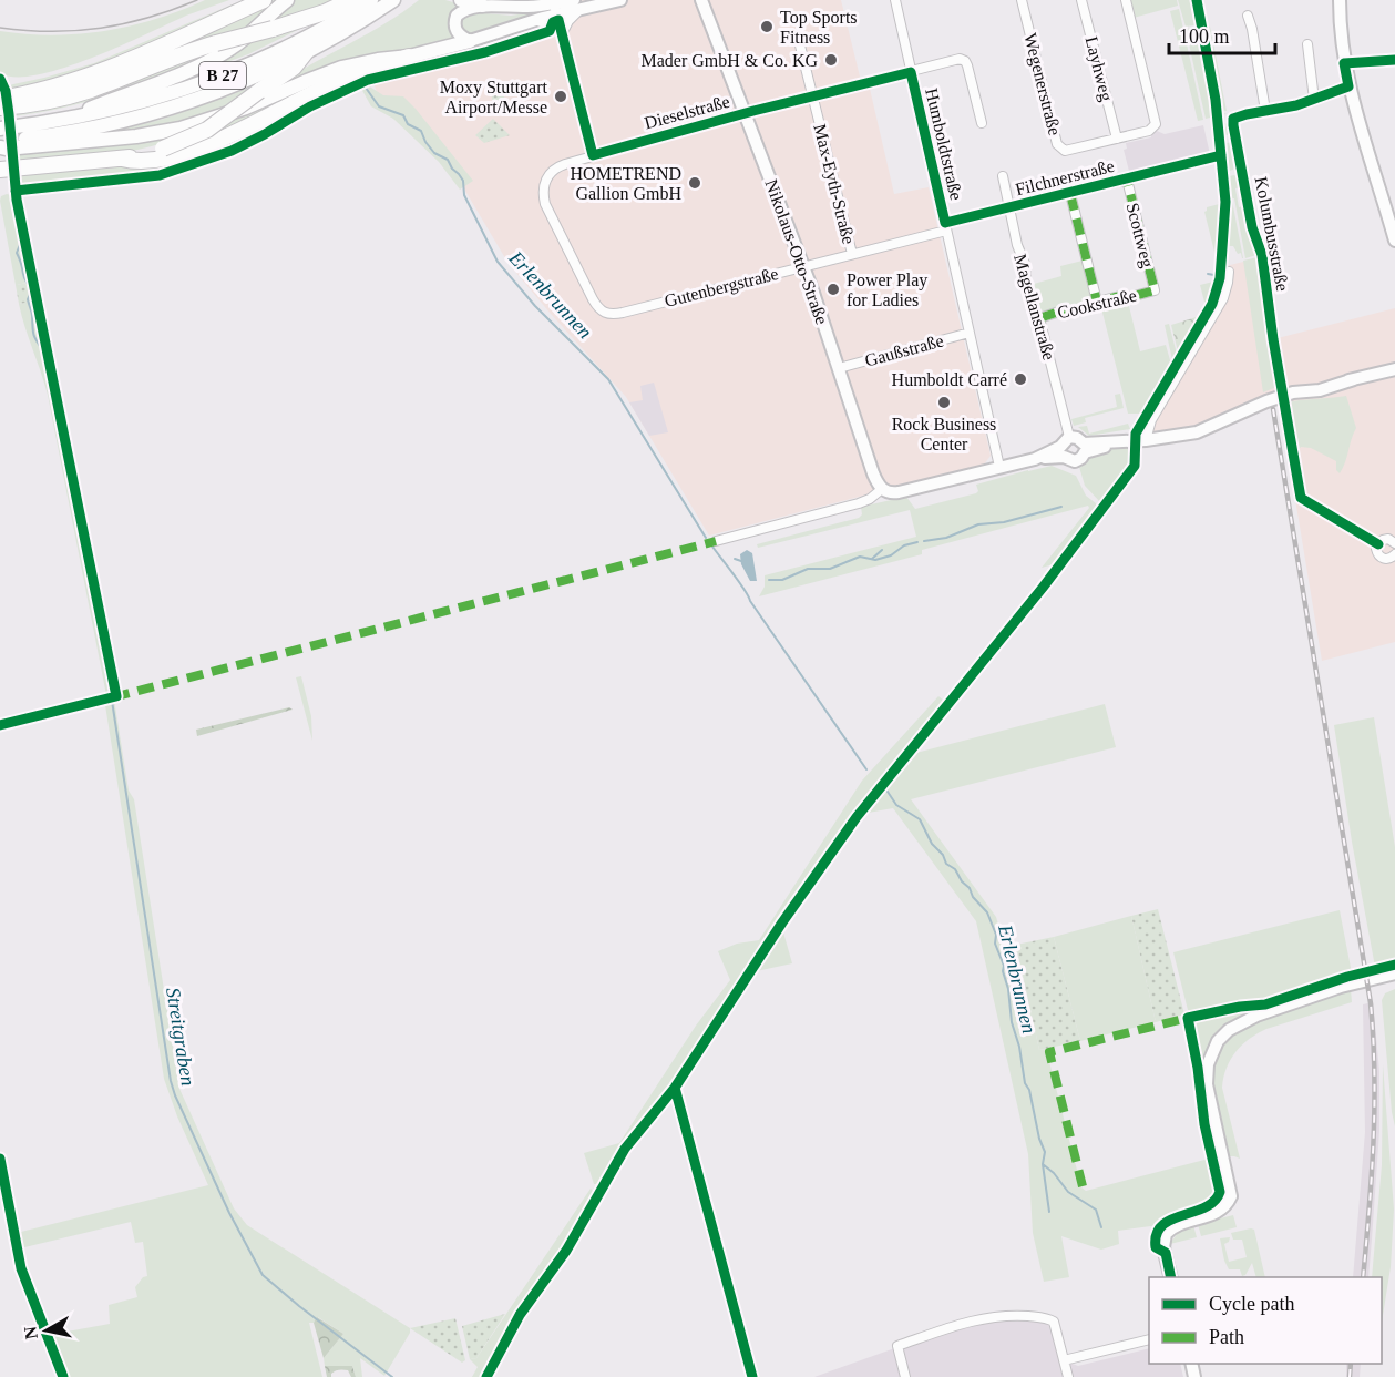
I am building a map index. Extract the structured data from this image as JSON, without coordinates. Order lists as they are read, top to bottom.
{
  "streets": {
    "highway": ["B 27"],
    "main road": ["Nikolaus-Otto-Straße"],
    "street": [
      "Layhweg",
      "Wegenerstraße",
      "Dieselstraße",
      "Humboldtstraße",
      "Filchnerstraße",
      "Max-Eyth-Straße",
      "Kolumbusstraße",
      "Scottweg",
      "Gutenbergstraße",
      "Cookstraße",
      "Magellanstraße",
      "Gaußstraße"
    ]
  },
  "crossings": [
    ["Layhweg", "Wegenerstraße"],
    ["Dieselstraße", "Humboldtstraße"],
    ["Dieselstraße", "Max-Eyth-Straße"],
    ["Dieselstraße", "Nikolaus-Otto-Straße"],
    ["Dieselstraße", "Gutenbergstraße"],
    ["Humboldtstraße", "Gutenbergstraße"],
    ["Humboldtstraße", "Gaußstraße"],
    ["Filchnerstraße", "Scottweg"],
    ["Filchnerstraße", "Magellanstraße"],
    ["Max-Eyth-Straße", "Gutenbergstraße"],
    ["Scottweg", "Cookstraße"],
    ["Nikolaus-Otto-Straße", "Gutenbergstraße"],
    ["Nikolaus-Otto-Straße", "Gaußstraße"],
    ["Cookstraße", "Magellanstraße"]
  ],
  "water": ["Erlenbrunnen", "Streitgraben"],
  "places": [
    "Top Sports Fitness",
    "Mader GmbH & Co. KG",
    "Moxy Stuttgart Airport/Messe",
    "HOMETREND Gallion GmbH",
    "Power Play for Ladies",
    "Humboldt Carré",
    "Rock Business Center"
  ],
  "legend": ["Cycle path", "Path"],
  "scale_bar": "100 m",
  "north": "left"
}
